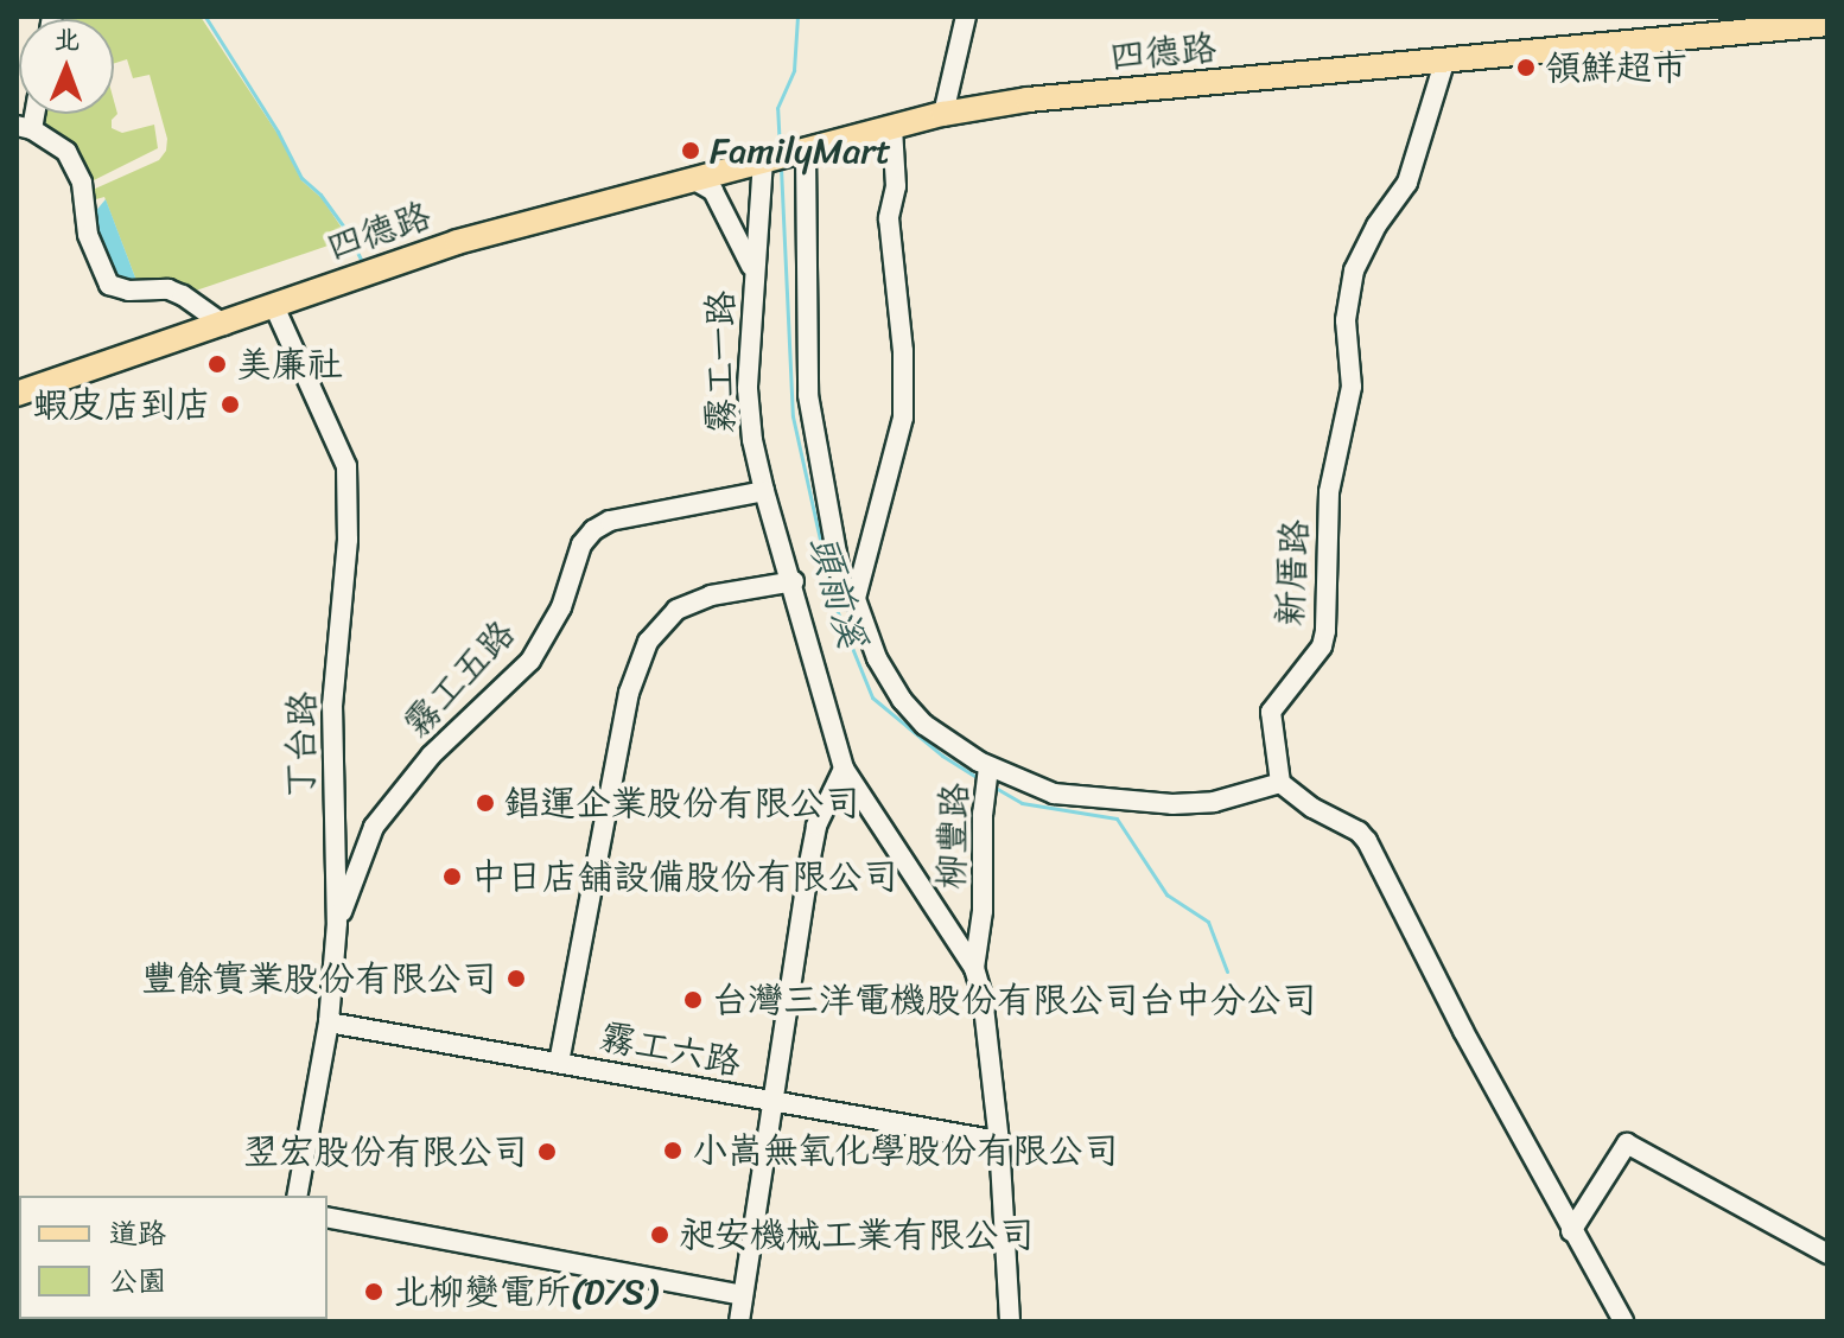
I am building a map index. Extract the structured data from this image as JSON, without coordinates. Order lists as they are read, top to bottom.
{
  "streets": {
    "main road": ["四德路"],
    "street": [
      "霧工一路",
      "新厝路",
      "霧工五路",
      "丁台路",
      "柳豐路",
      "霧工六路"
    ]
  },
  "crossings": [
    ["四德路", "霧工一路"],
    ["四德路", "新厝路"],
    ["四德路", "丁台路"],
    ["四德路", "柳豐路"],
    ["霧工一路", "霧工五路"],
    ["霧工一路", "柳豐路"],
    ["霧工五路", "丁台路"],
    ["丁台路", "霧工六路"],
    ["柳豐路", "霧工六路"]
  ],
  "water": ["頭前溪"],
  "places": [
    "領鮮超市",
    "FamilyMart",
    "美廉社",
    "蝦皮店到店",
    "錩運企業股份有限公司",
    "中日店舖設備股份有限公司",
    "豐餘實業股份有限公司",
    "台灣三洋電機股份有限公司台中分公司",
    "小嵩無氧化學股份有限公司",
    "翌宏股份有限公司",
    "昶安機械工業有限公司",
    "北柳變電所(D/S)"
  ],
  "legend": ["道路", "公園"],
  "north": "top"
}
